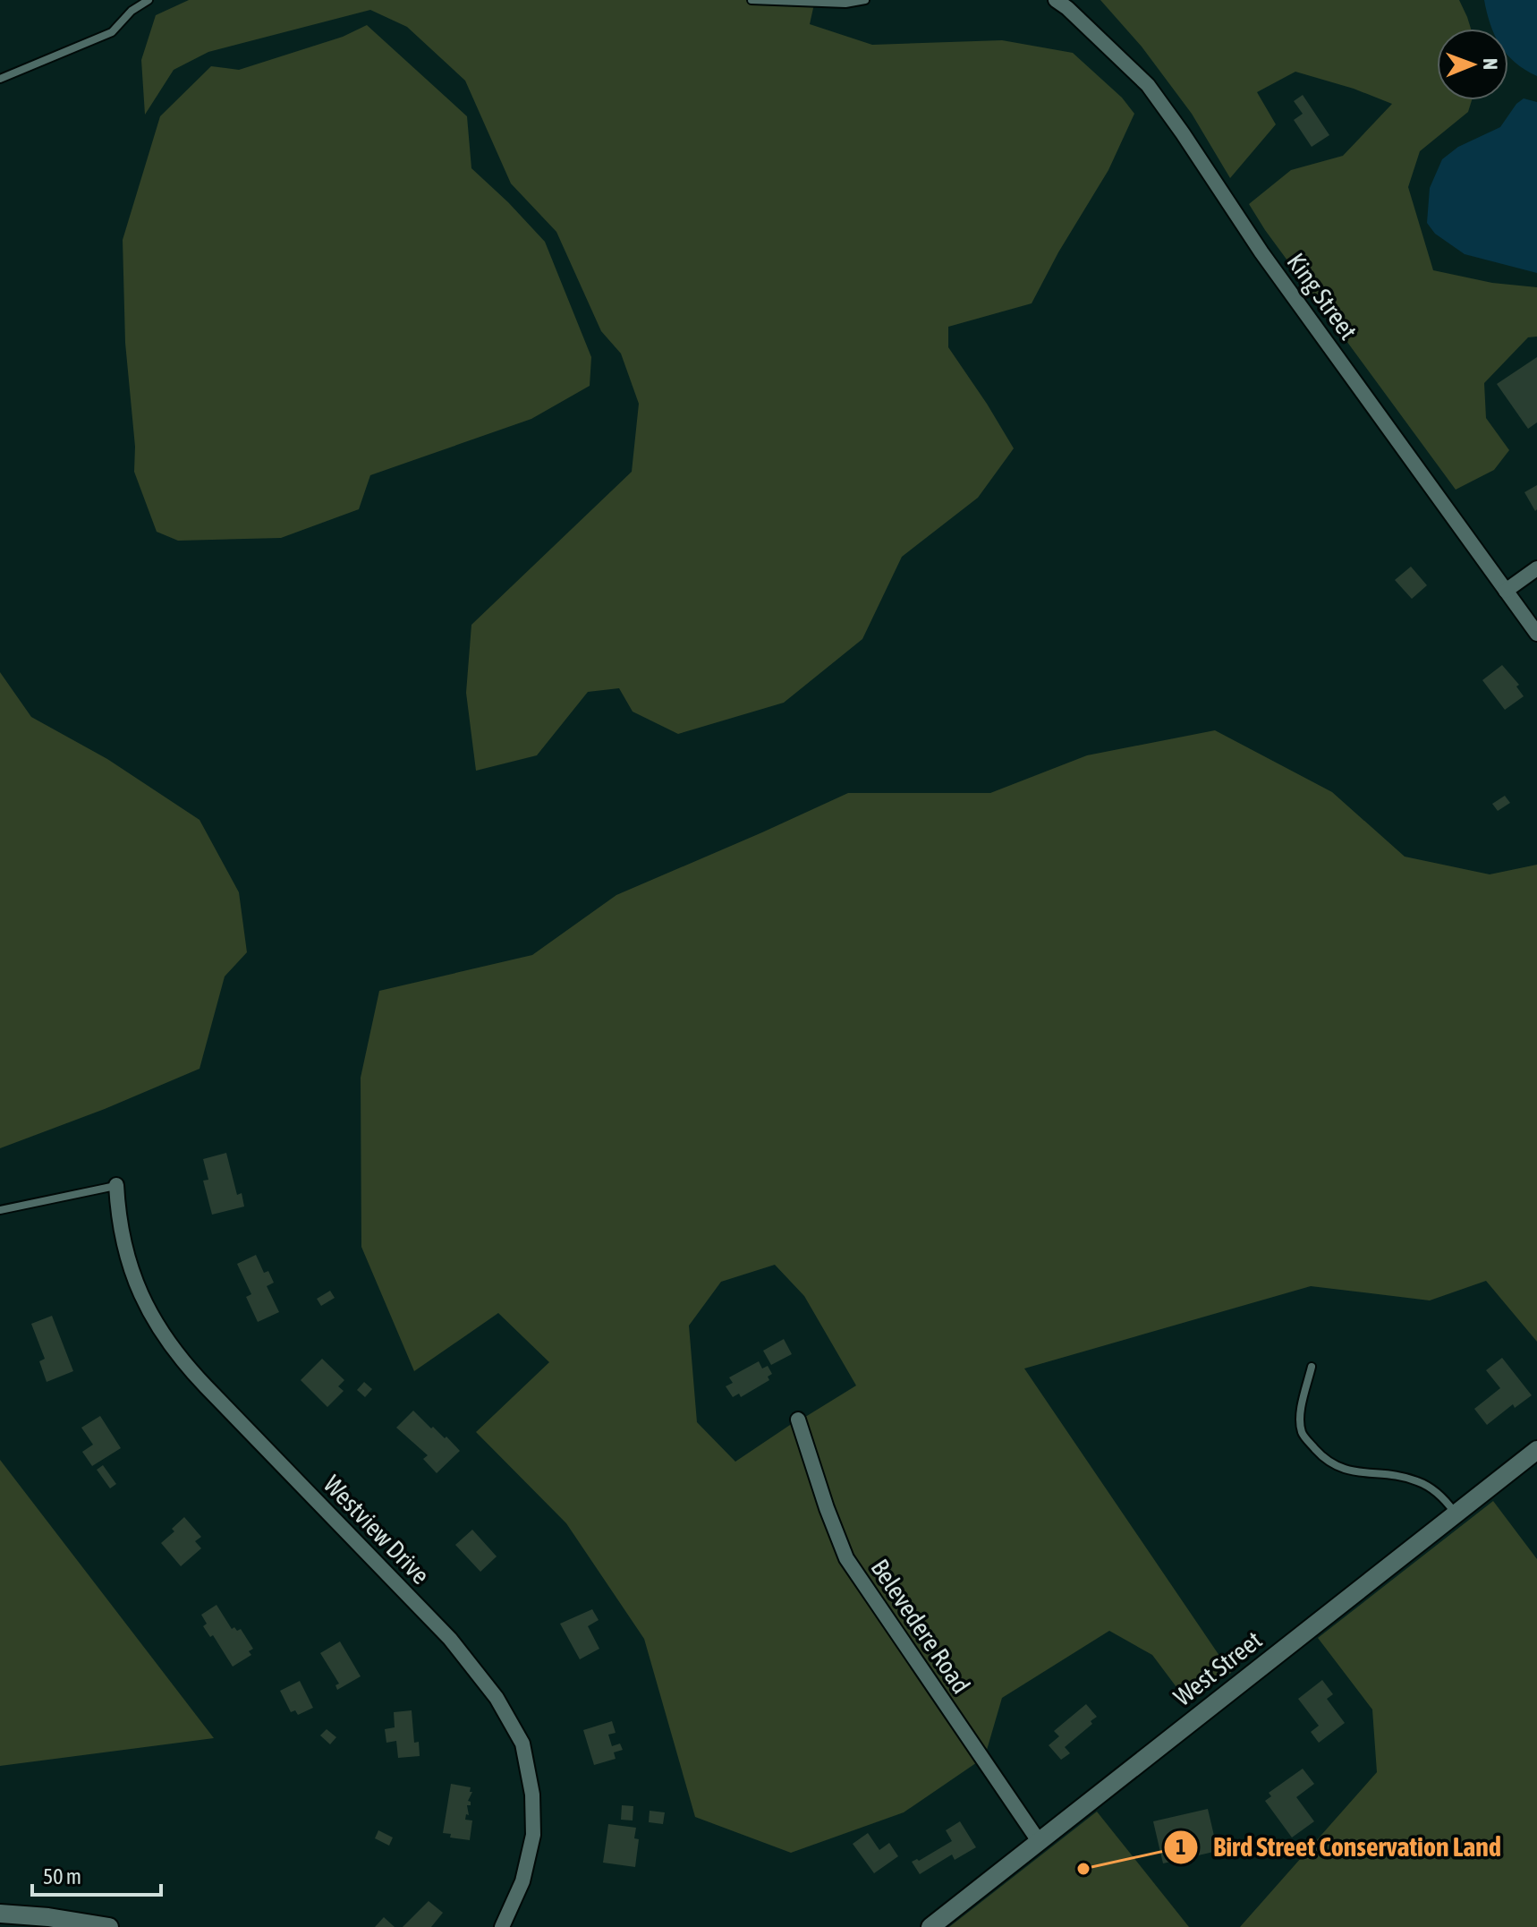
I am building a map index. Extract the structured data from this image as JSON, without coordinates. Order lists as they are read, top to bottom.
{
  "streets": {
    "street": [
      "King Street",
      "Westview Drive",
      "Belevedere Road",
      "West Street"
    ]
  },
  "crossings": [
    ["Belevedere Road", "West Street"]
  ],
  "places": ["Bird Street Conservation Land"],
  "scale_bar": "50 m",
  "north": "right"
}
